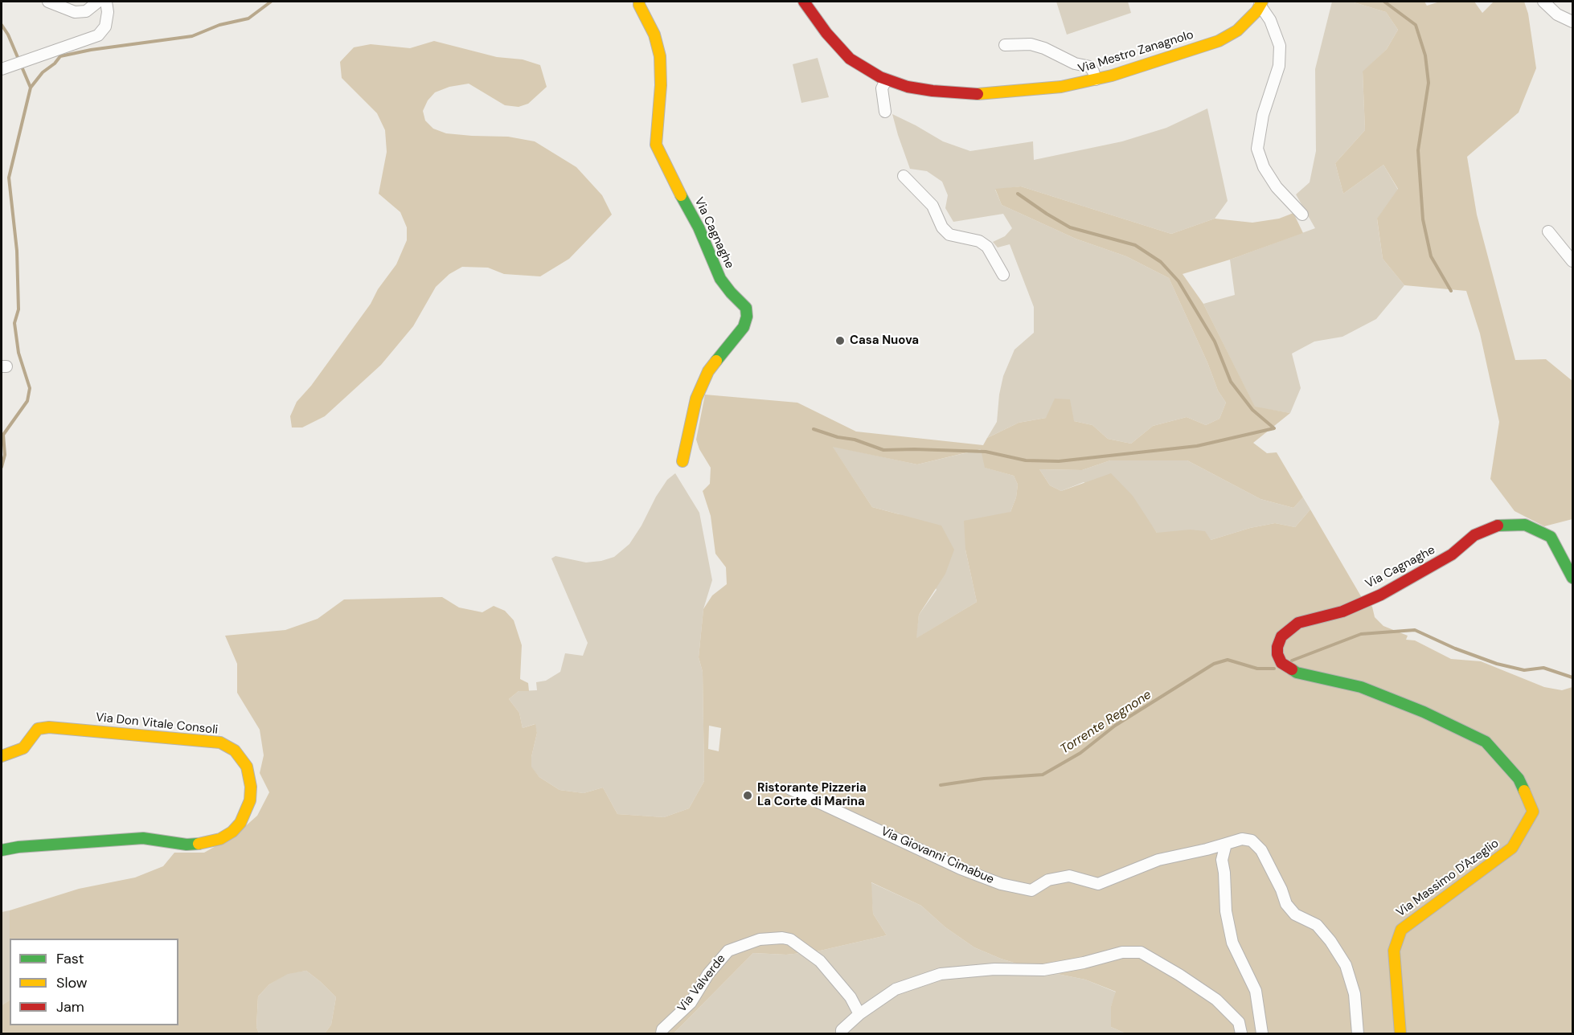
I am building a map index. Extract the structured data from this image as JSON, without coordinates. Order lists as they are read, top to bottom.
{
  "streets": {
    "street": [
      "Via Mestro Zanagnolo",
      "Via Cagnaghe",
      "Via Don Vitale Consoli",
      "Via Giovanni Cimabue",
      "Via Massimo D'Azeglio",
      "Via Valverde"
    ]
  },
  "crossings": [
    ["Via Cagnaghe", "Via Massimo D'Azeglio"]
  ],
  "water": ["Torrente Regnone"],
  "places": ["Casa Nuova", "Ristorante Pizzeria La Corte di Marina"],
  "legend": ["Fast", "Slow", "Jam"]
}
